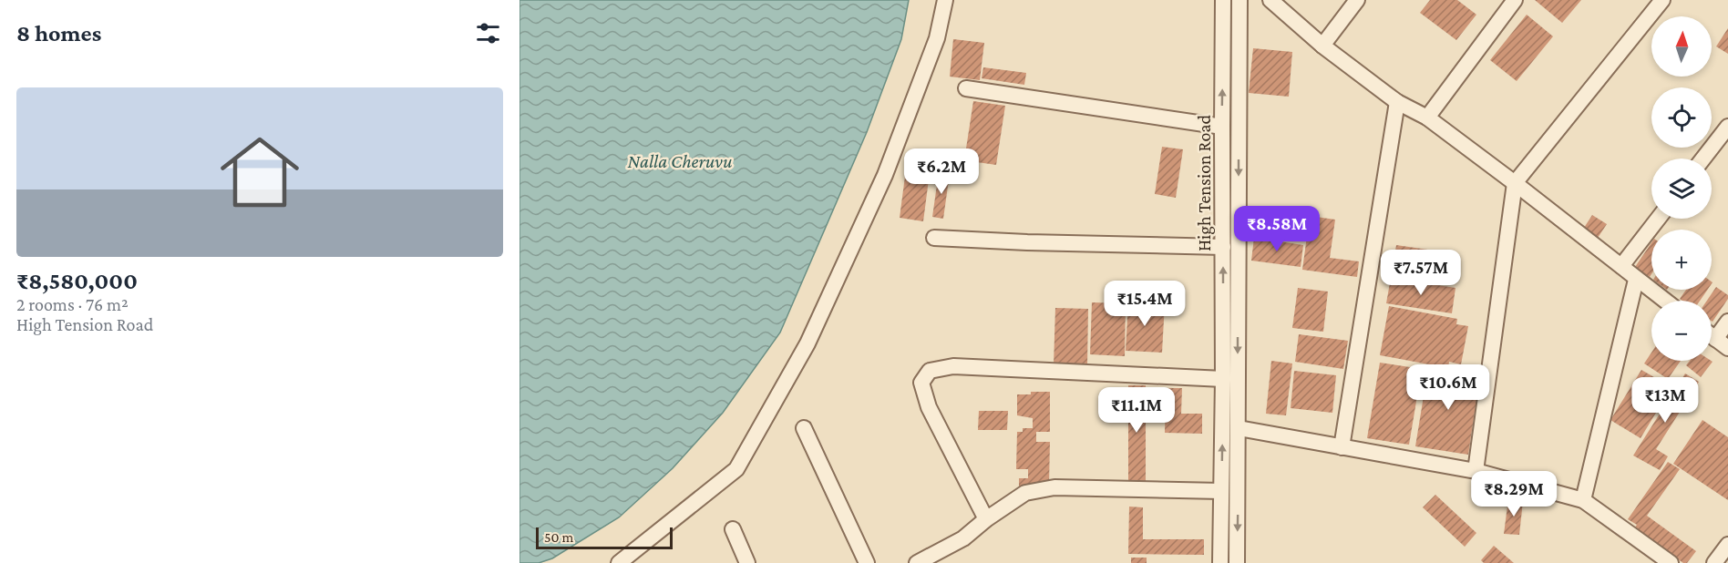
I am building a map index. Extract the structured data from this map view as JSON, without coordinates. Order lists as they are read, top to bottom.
{
  "streets": {
    "street": ["High Tension Road"]
  },
  "water": ["Nalla Cheruvu"],
  "scale_bar": "50 m",
  "north": "top",
  "page": {
    "heading": "8 homes",
    "map_buttons": ["+", "−"],
    "list": [
      {
        "name": "₹8,580,000",
        "note": "2 rooms · 76 m² · High Tension Road"
      }
    ],
    "price": [
      "₹6.2M",
      "₹8.58M",
      "₹7.57M",
      "₹15.4M",
      "₹10.6M",
      "₹13M",
      "₹11.1M",
      "₹8.29M"
    ],
    "scale": "50 m"
  }
}
